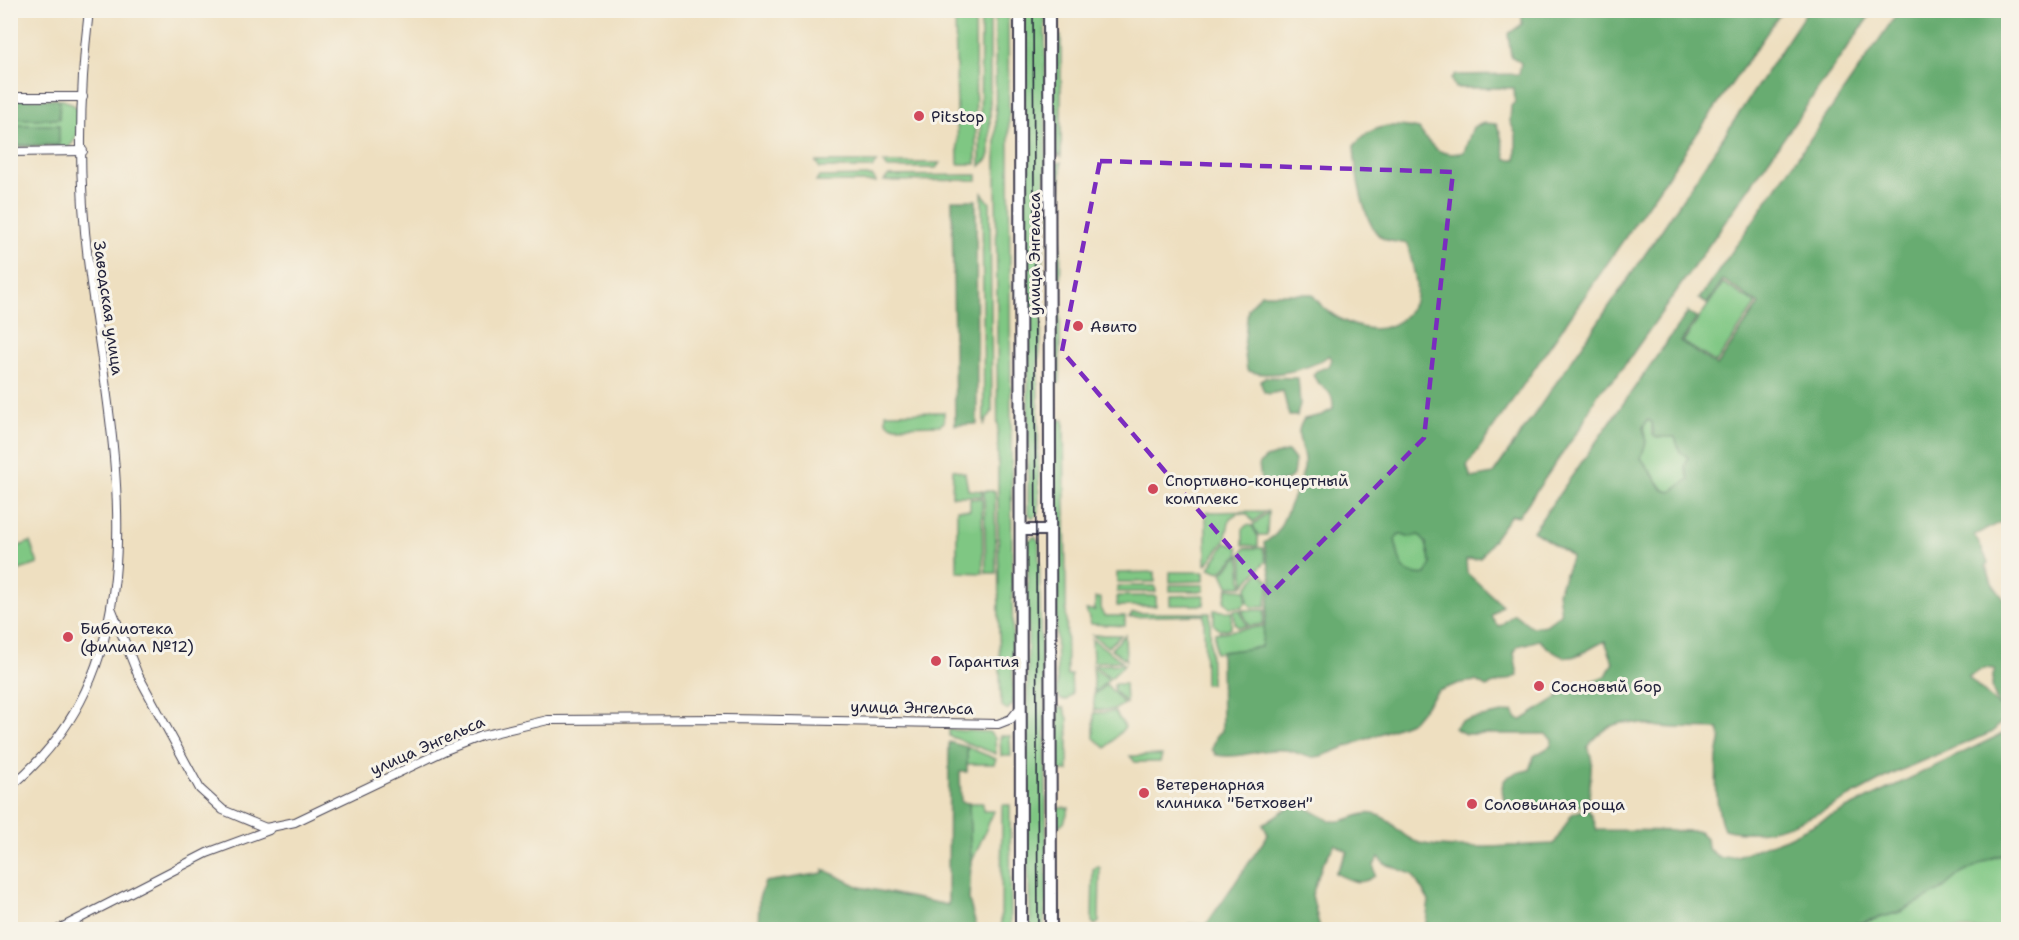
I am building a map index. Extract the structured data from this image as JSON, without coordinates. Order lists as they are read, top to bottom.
{
  "streets": {
    "main road": ["улица Энгельса"],
    "street": ["Заводская улица"]
  },
  "crossings": [
    ["улица Энгельса", "Заводская улица"]
  ],
  "places": [
    "Pitstop",
    "Авито",
    "Спортивно-концертный комплекс",
    "Библиотека (филиал №12)",
    "Гарантия",
    "Сосновый бор",
    "Ветеренарная клиника \"Бетховен\"",
    "Соловьиная роща"
  ]
}
